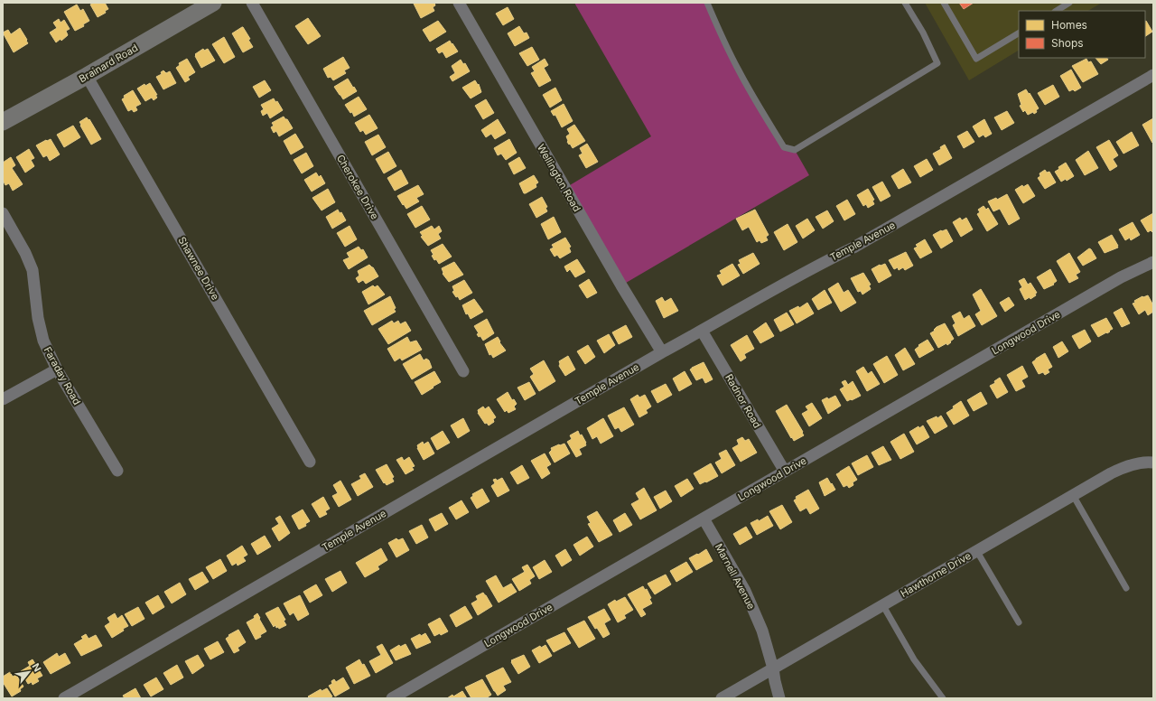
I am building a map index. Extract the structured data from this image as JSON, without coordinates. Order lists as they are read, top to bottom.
{
  "streets": {
    "main road": ["Brainard Road"],
    "street": [
      "Wellington Road",
      "Cherokee Drive",
      "Temple Avenue",
      "Shawnee Drive",
      "Longwood Drive",
      "Faraday Road",
      "Radnor Road",
      "Hawthorne Drive",
      "Marnell Avenue"
    ]
  },
  "crossings": [
    ["Brainard Road", "Shawnee Drive"],
    ["Wellington Road", "Temple Avenue"],
    ["Temple Avenue", "Radnor Road"],
    ["Longwood Drive", "Radnor Road"],
    ["Longwood Drive", "Marnell Avenue"],
    ["Hawthorne Drive", "Marnell Avenue"]
  ],
  "legend": ["Homes", "Shops"],
  "north": "top right"
}
